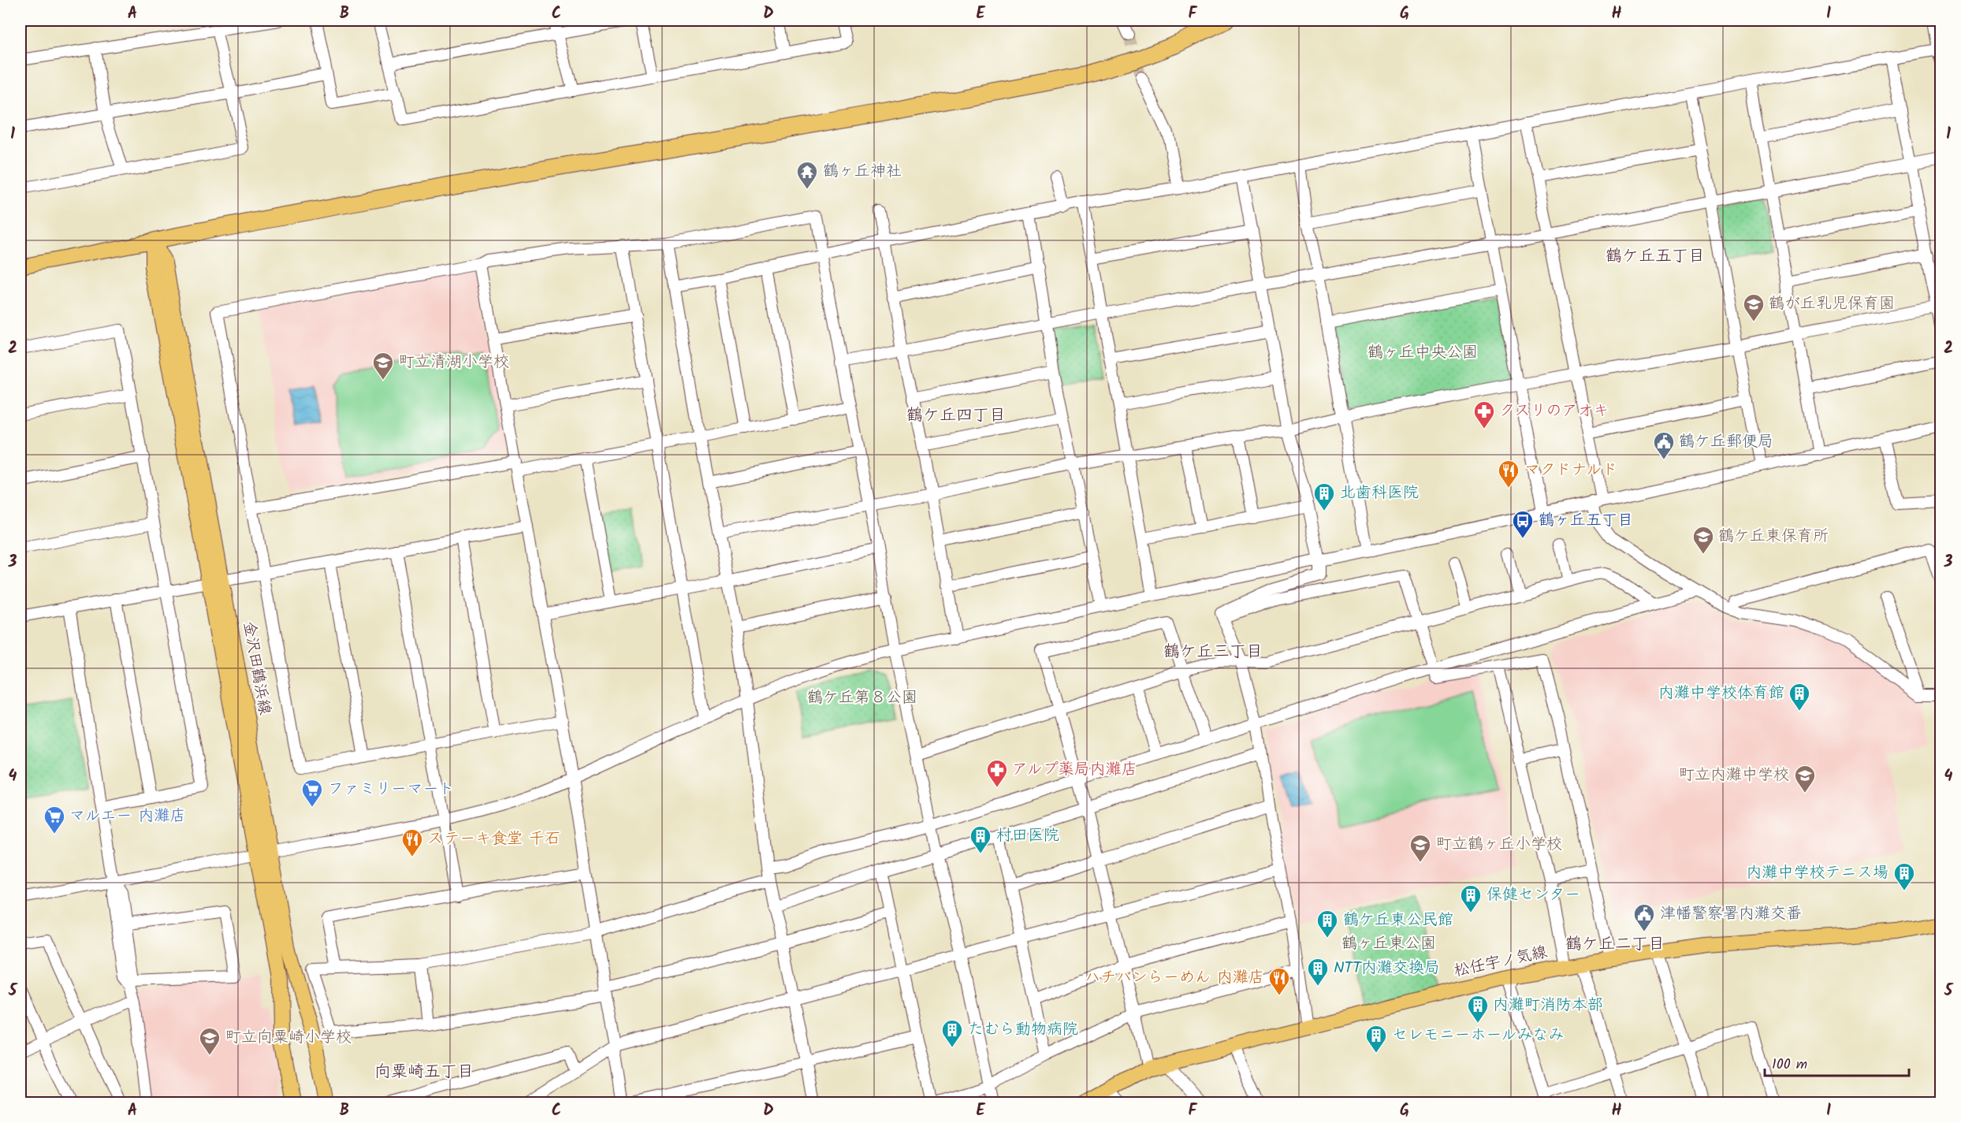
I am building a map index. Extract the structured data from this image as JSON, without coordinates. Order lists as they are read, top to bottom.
{
  "streets": {
    "main road": ["金沢田鶴浜線", "松任宇ノ気線"]
  },
  "districts": [
    "鶴ケ丘五丁目",
    "鶴ケ丘四丁目",
    "鶴ケ丘三丁目",
    "鶴ケ丘二丁目",
    "向粟崎五丁目"
  ],
  "parks": ["鶴ヶ丘中央公園", "鶴ケ丘第８公園", "鶴ヶ丘東公園"],
  "places": {
    "temple": ["鶴ヶ丘神社"],
    "school or university": [
      "鶴が丘乳児保育園",
      "町立清湖小学校",
      "鶴ケ丘東保育所",
      "町立内灘中学校",
      "町立鶴ヶ丘小学校",
      "町立向粟崎小学校"
    ],
    "pharmacy": ["クスリのアオキ", "アルプ薬局内灘店"],
    "public building": ["鶴ケ丘郵便局", "津幡警察署内灘交番"],
    "restaurant": ["マクドナルド", "ステーキ食堂 千石", "ハチバンらーめん 内灘店"],
    "building": [
      "北歯科医院",
      "内灘中学校体育館",
      "村田医院",
      "内灘中学校テニス場",
      "保健センター",
      "鶴ケ丘東公民館",
      "NTT内灘交換局",
      "内灘町消防本部",
      "たむら動物病院",
      "セレモニーホールみなみ"
    ],
    "bus stop": ["鶴ヶ丘五丁目"],
    "supermarket": ["ファミリーマート", "マルエー 内灘店"]
  },
  "scale_bar": "100 m",
  "grid": {
    "columns": [
      "A",
      "B",
      "C",
      "D",
      "E",
      "F",
      "G",
      "H",
      "I"
    ],
    "rows": [
      "1",
      "2",
      "3",
      "4",
      "5"
    ]
  }
}
